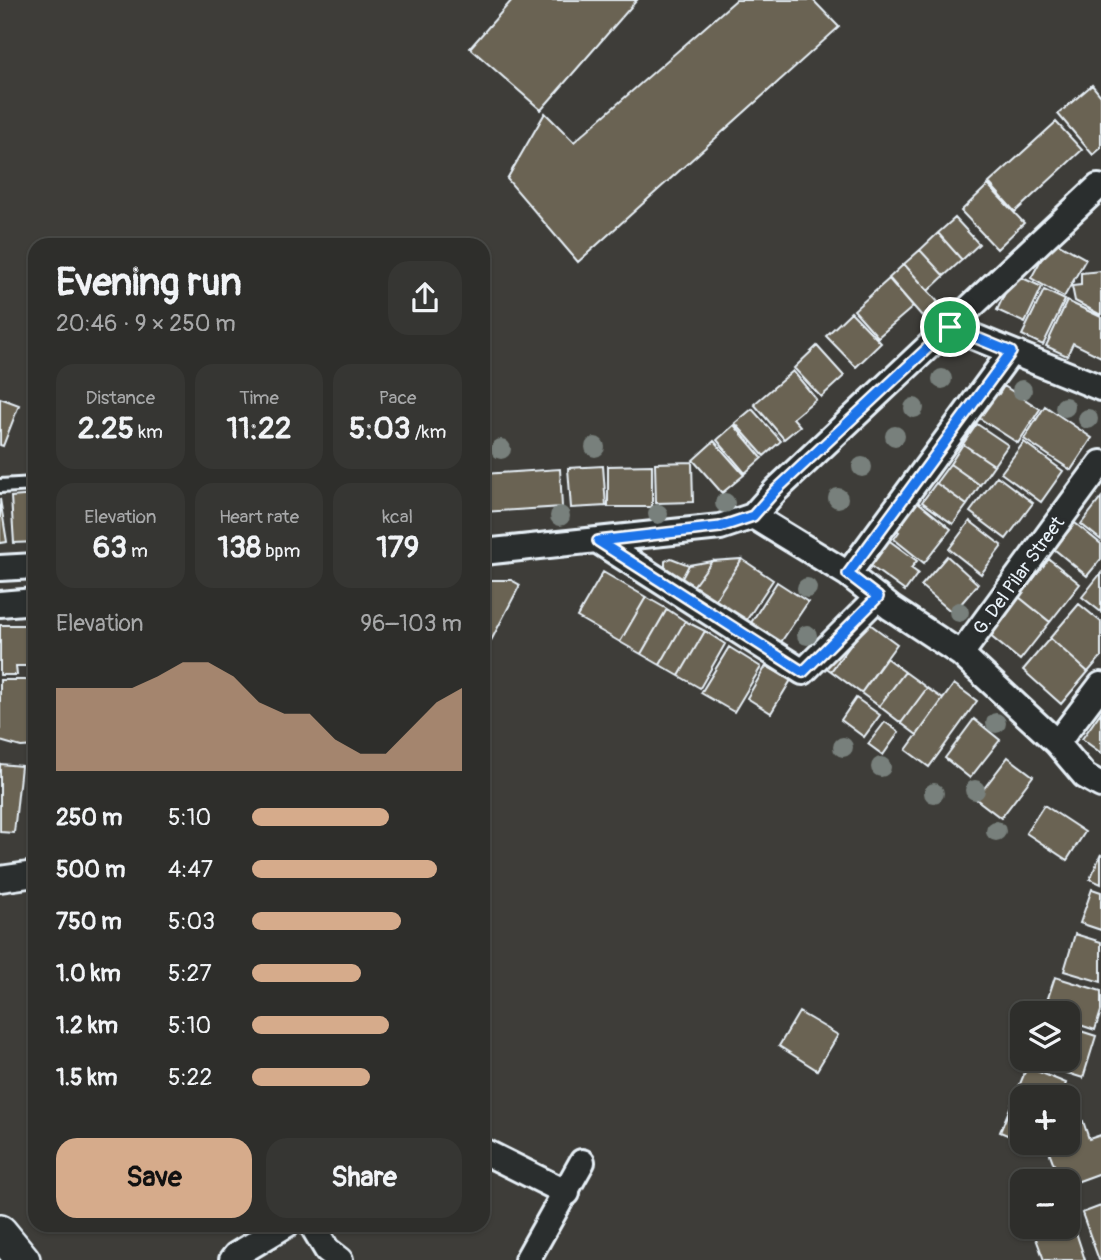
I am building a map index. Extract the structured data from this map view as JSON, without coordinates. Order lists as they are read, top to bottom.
{
  "streets": {
    "street": ["G. Del Pilar Street"]
  },
  "page": {
    "heading": ["Evening run", "20:46 · 9 × 250 m"],
    "stats": [
      ["Distance", "2.25 km"],
      ["Time", "11:22"],
      ["Pace", "5:03 /km"],
      ["Elevation", "63 m"],
      ["Heart rate", "138 bpm"],
      ["kcal", "179"]
    ],
    "chart": ["Elevation", "96–103 m"],
    "list": [
      {
        "name": "250 m",
        "note": "5:10"
      },
      {
        "name": "500 m",
        "note": "4:47"
      },
      {
        "name": "750 m",
        "note": "5:03"
      },
      {
        "name": "1.0 km",
        "note": "5:27"
      },
      {
        "name": "1.2 km",
        "note": "5:10"
      },
      {
        "name": "1.5 km",
        "note": "5:22"
      }
    ],
    "map_buttons": ["+", "−"],
    "buttons": ["Save", "Share"]
  }
}
